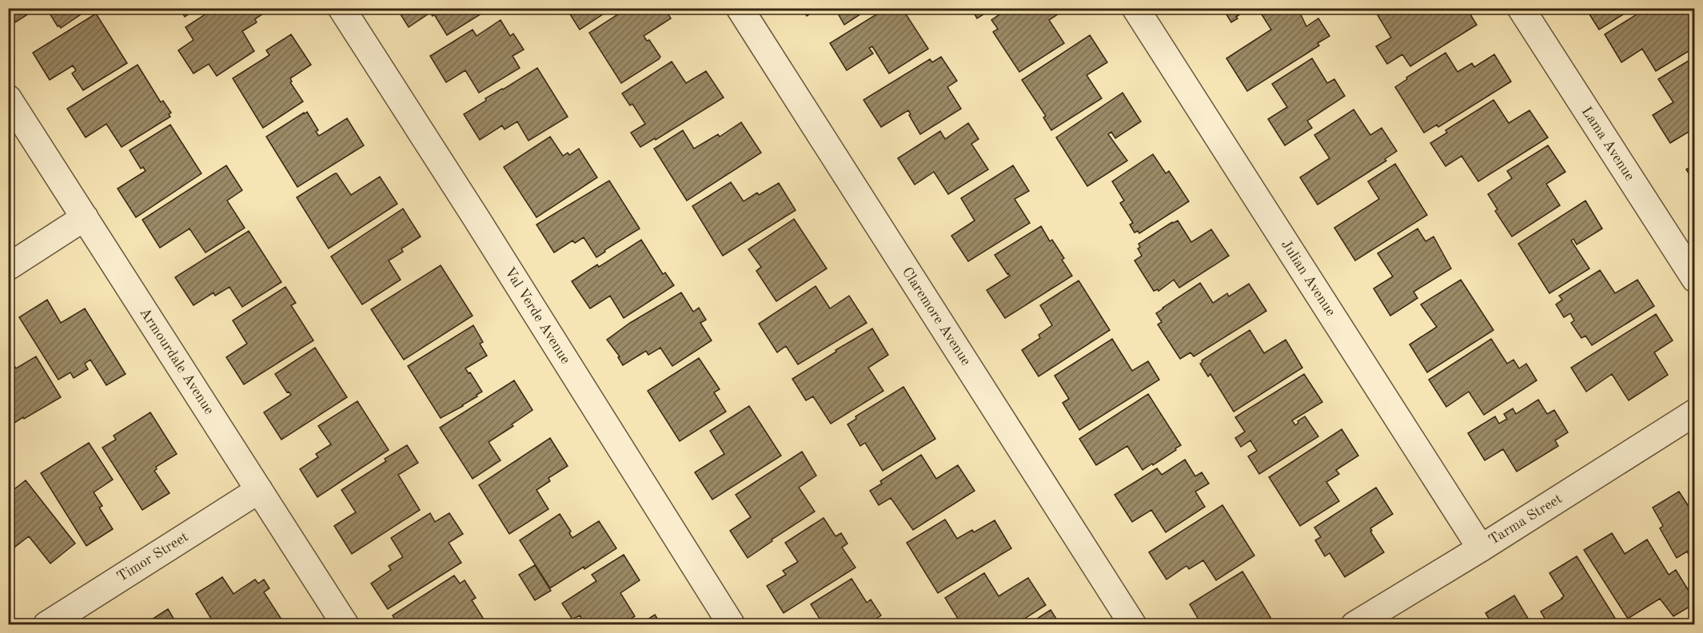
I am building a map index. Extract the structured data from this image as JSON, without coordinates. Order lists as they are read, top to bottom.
{
  "streets": {
    "street": [
      "Lama Avenue",
      "Julian Avenue",
      "Val Verde Avenue",
      "Claremore Avenue",
      "Armourdale Avenue",
      "Tarma Street",
      "Timor Street"
    ]
  },
  "crossings": [
    ["Julian Avenue", "Tarma Street"],
    ["Armourdale Avenue", "Timor Street"]
  ]
}
